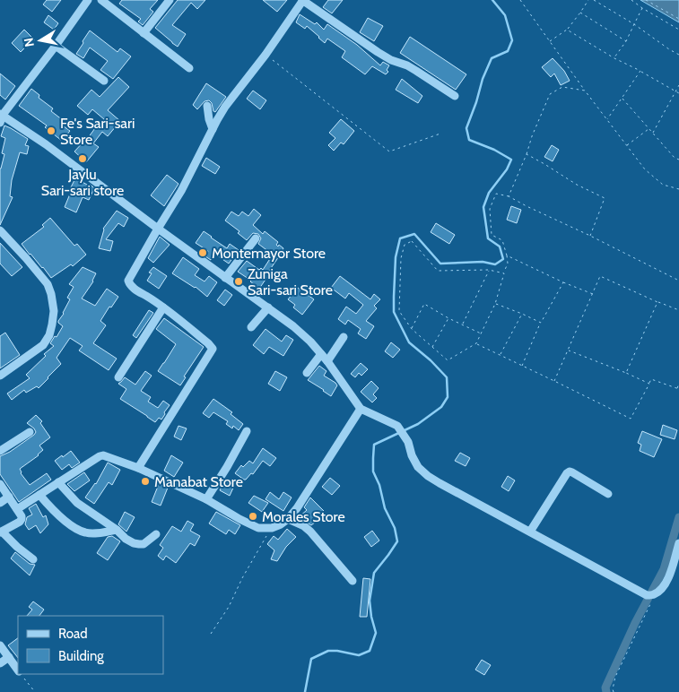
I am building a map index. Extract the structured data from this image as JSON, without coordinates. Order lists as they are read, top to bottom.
{
  "places": [
    "Fe's Sari-sari Store",
    "Jaylu Sari-sari store",
    "Montemayor Store",
    "Zuniga Sari-sari Store",
    "Manabat Store",
    "Morales Store"
  ],
  "legend": ["Road", "Building"],
  "north": "left"
}
